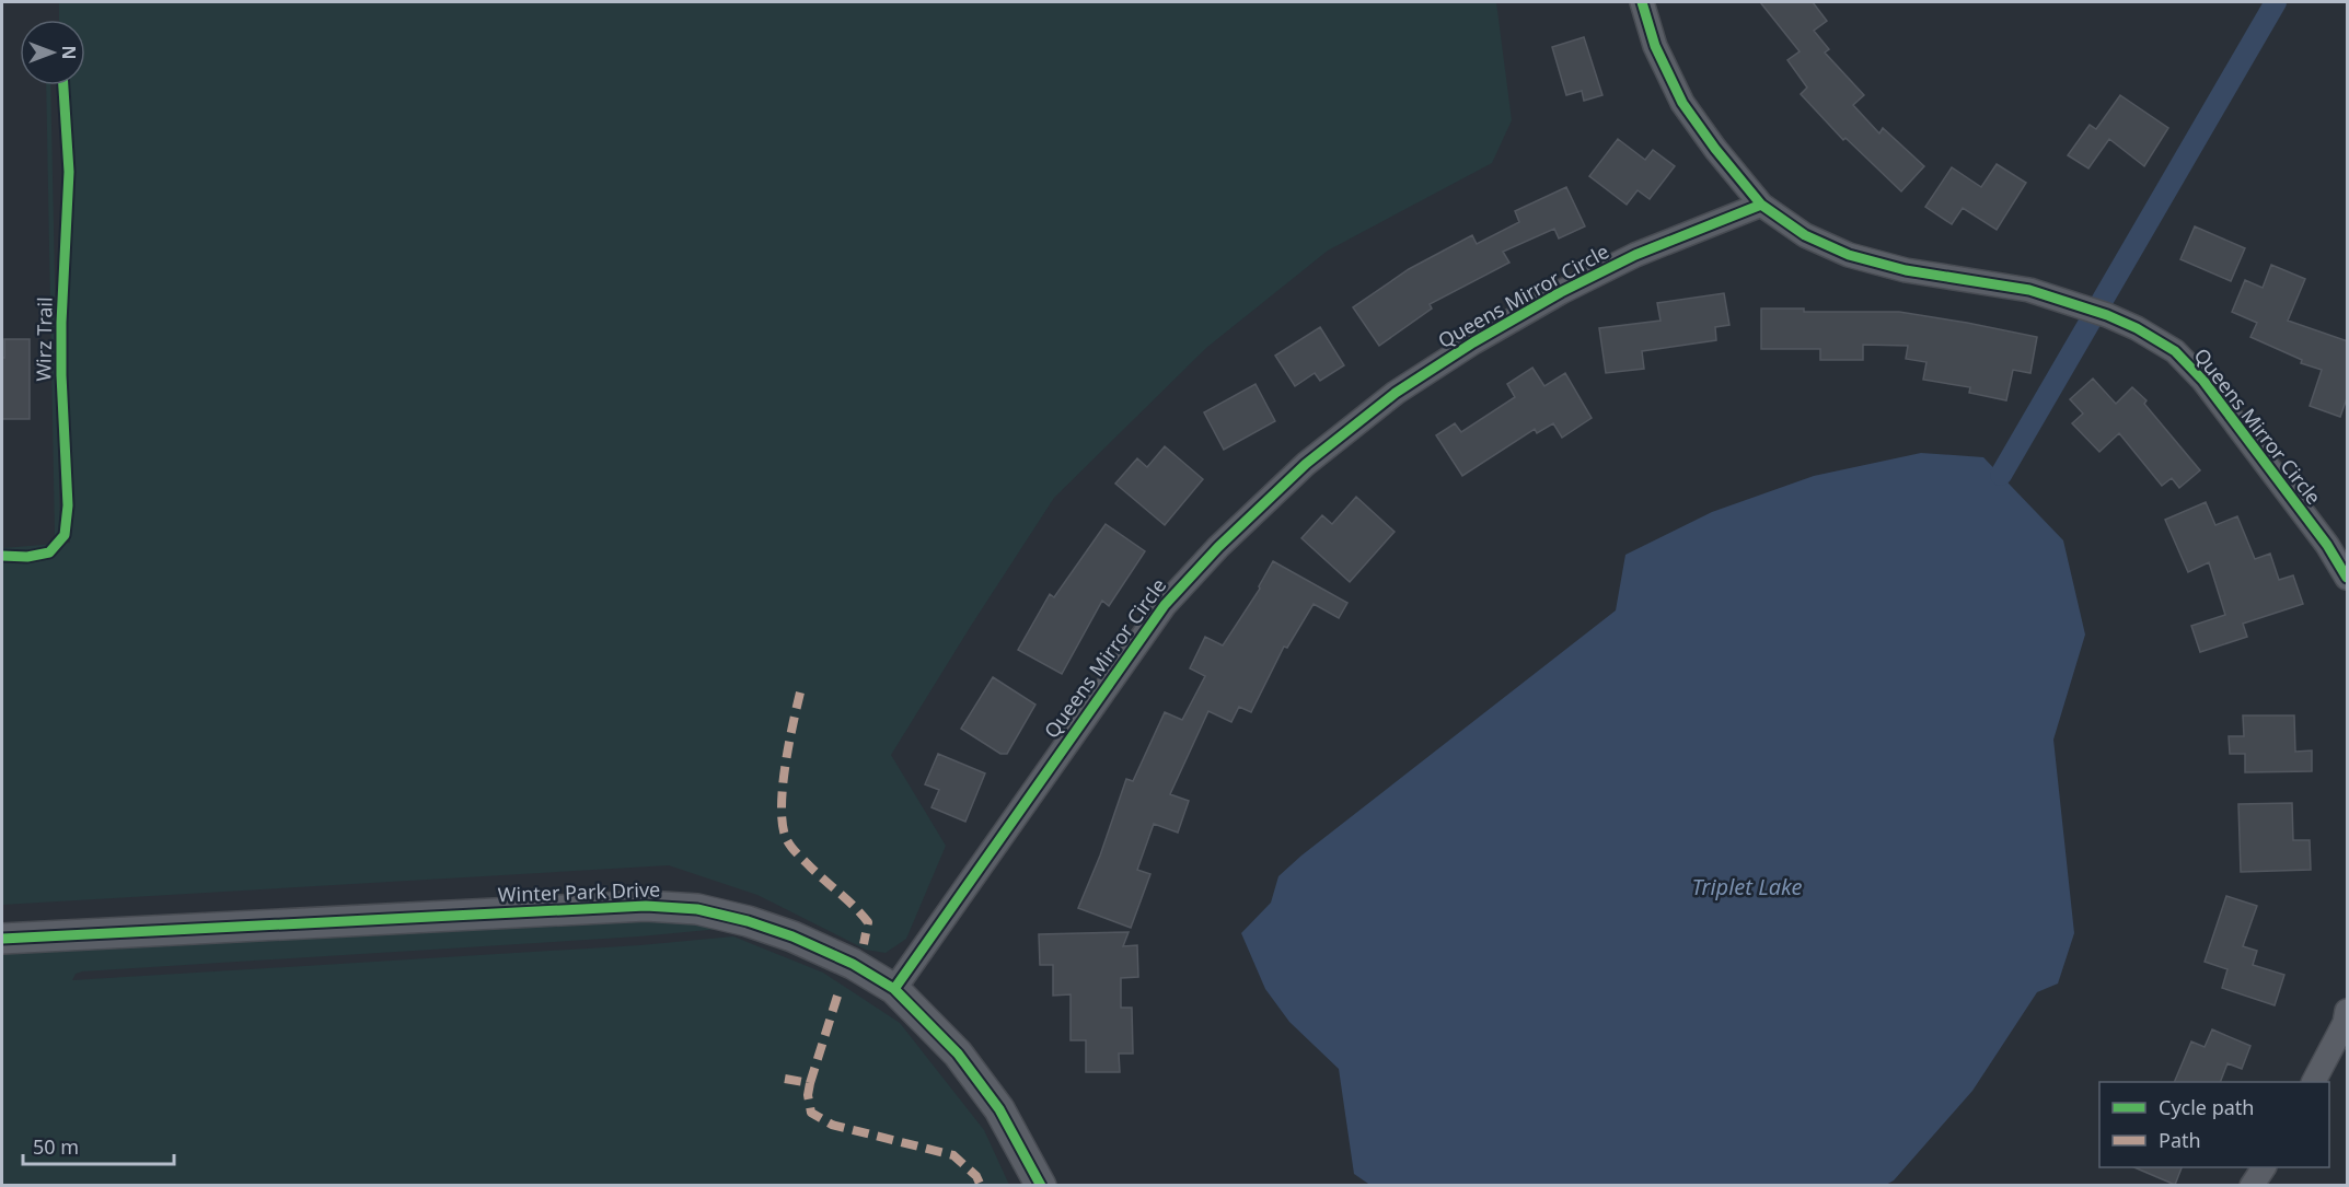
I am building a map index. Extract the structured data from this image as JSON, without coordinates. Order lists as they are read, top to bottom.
{
  "streets": {
    "street": ["Queens Mirror Circle", "Winter Park Drive"],
    "cycle path": ["Wirz Trail"]
  },
  "crossings": [
    ["Queens Mirror Circle", "Winter Park Drive"]
  ],
  "water": ["Triplet Lake"],
  "legend": ["Cycle path", "Path"],
  "scale_bar": "50 m",
  "north": "right"
}
